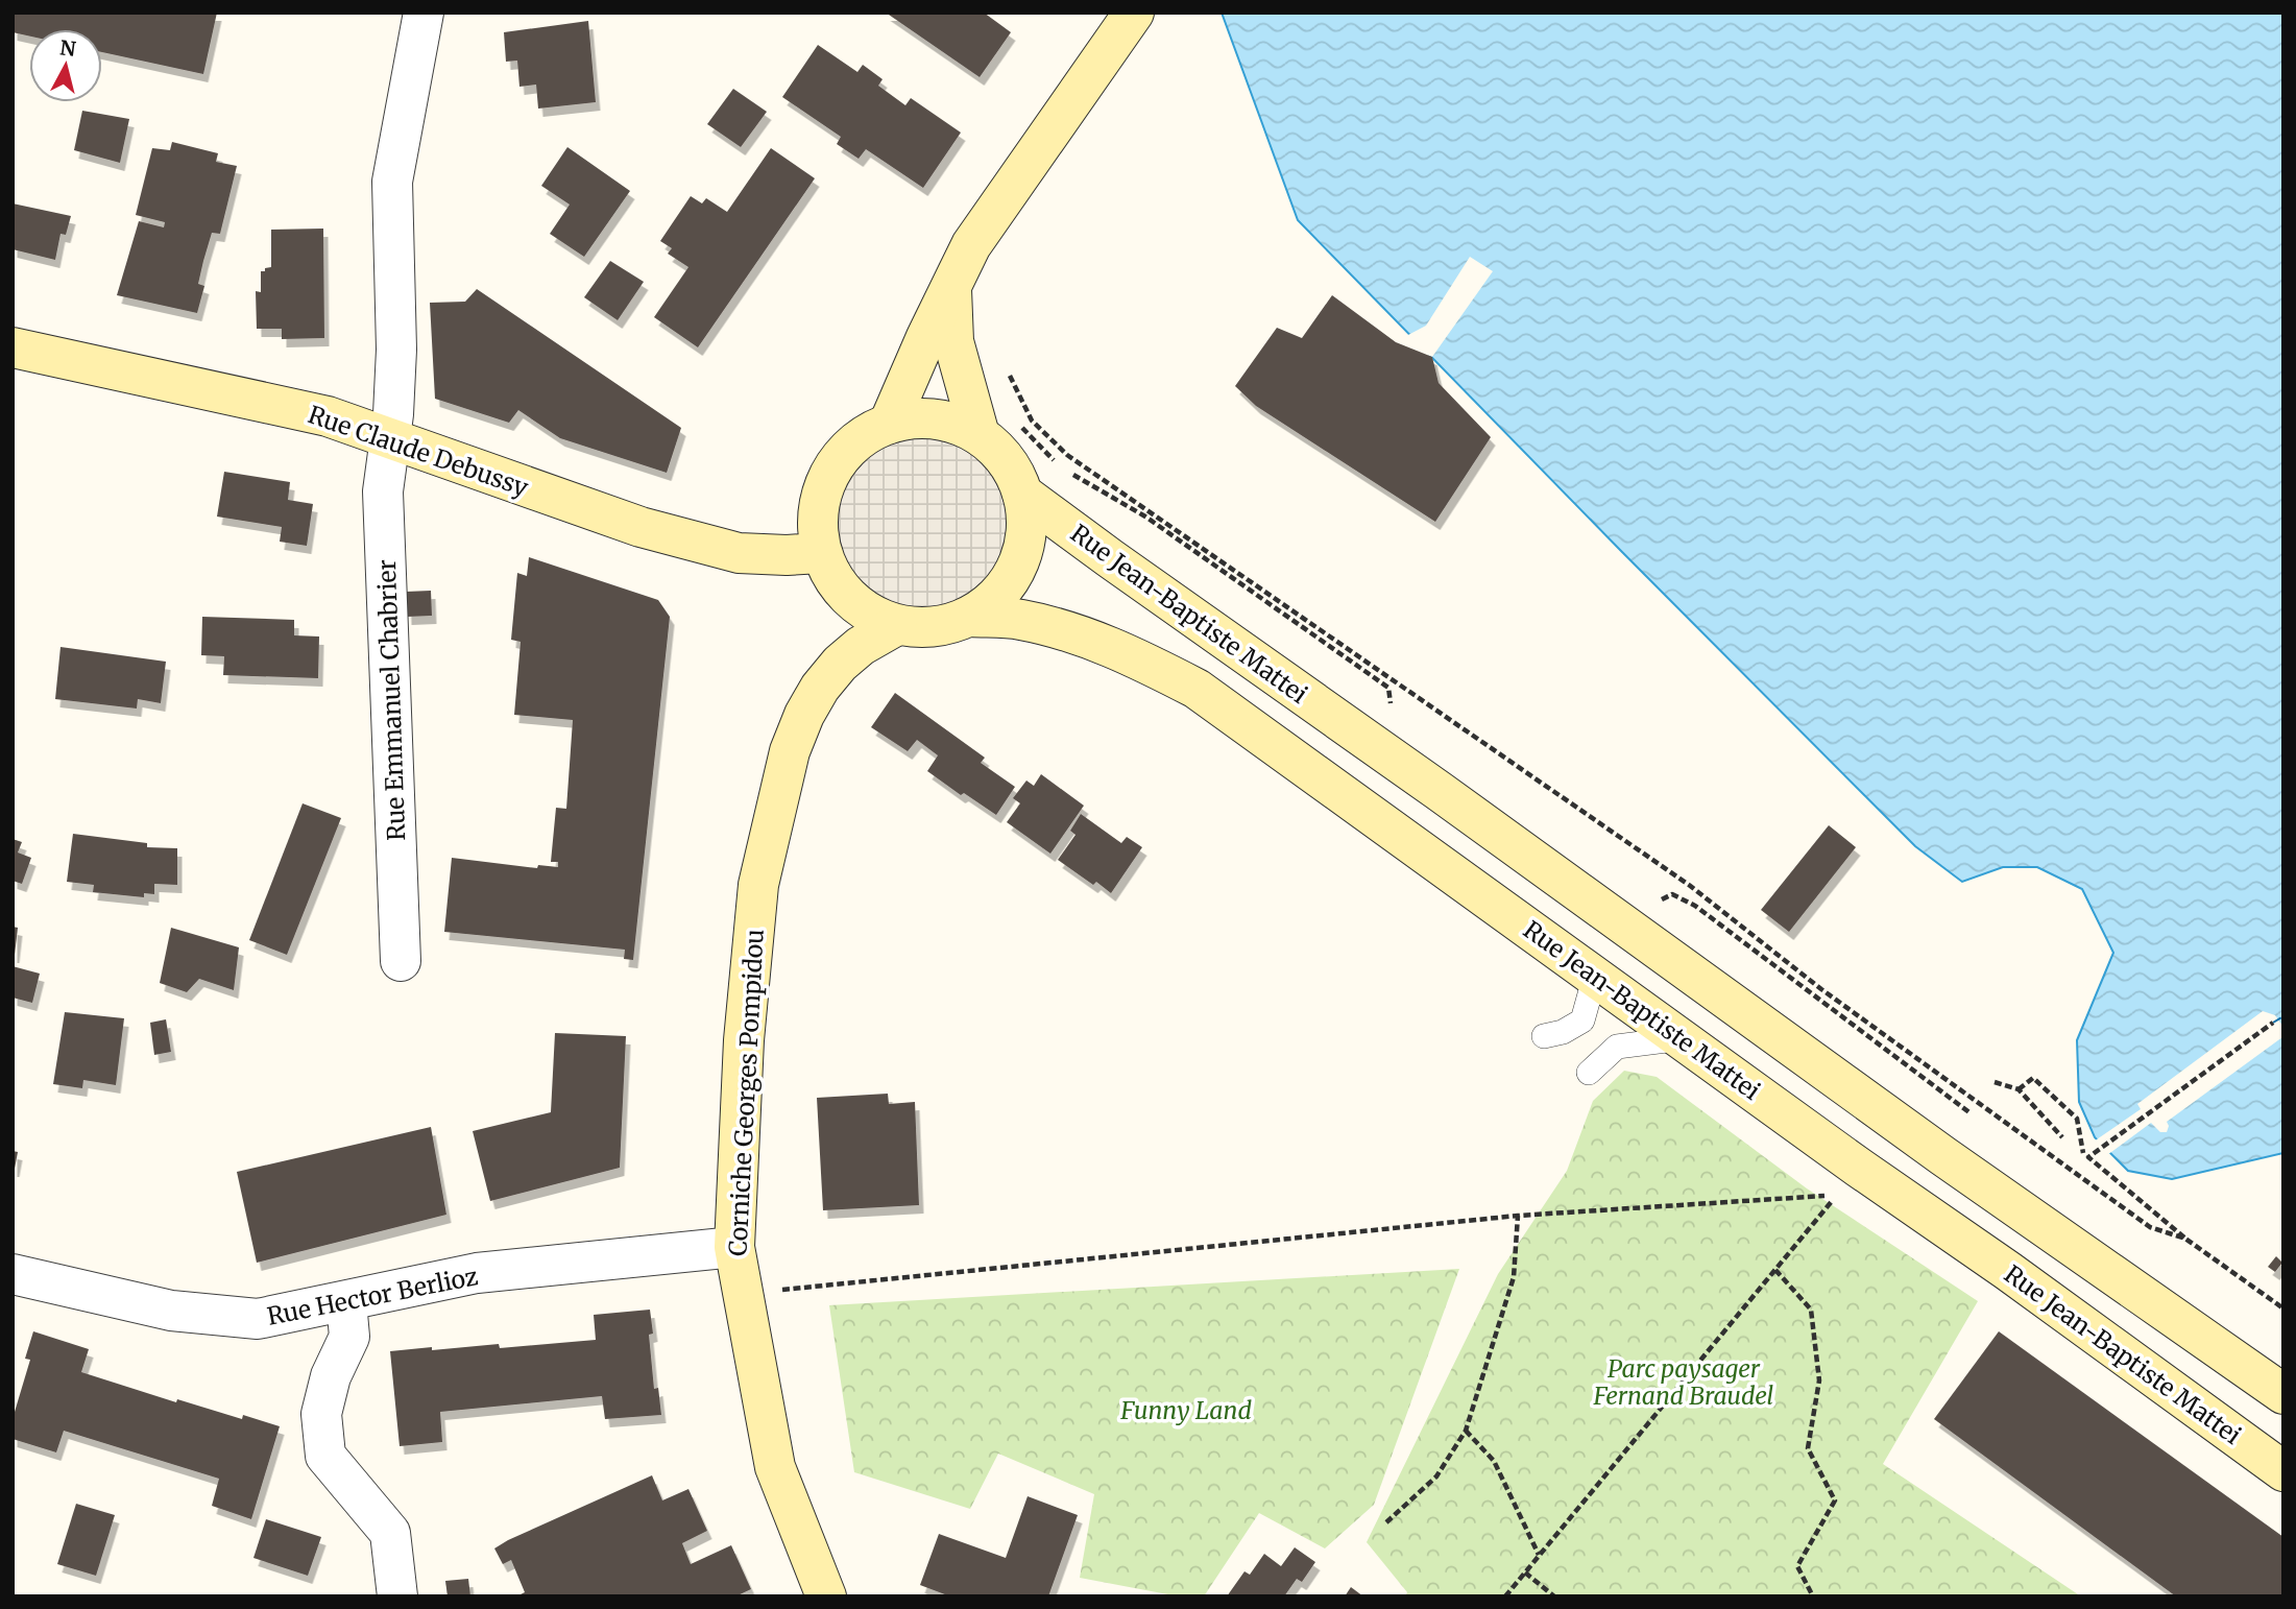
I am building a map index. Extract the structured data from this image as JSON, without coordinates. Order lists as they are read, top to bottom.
{
  "streets": {
    "main road": ["Rue Claude Debussy", "Rue Jean-Baptiste Mattei", "Corniche Georges Pompidou"],
    "street": ["Rue Emmanuel Chabrier", "Rue Hector Berlioz"]
  },
  "crossings": [
    ["Rue Claude Debussy", "Rue Jean-Baptiste Mattei"],
    ["Rue Claude Debussy", "Rue Emmanuel Chabrier"],
    ["Rue Claude Debussy", "Corniche Georges Pompidou"],
    ["Rue Jean-Baptiste Mattei", "Corniche Georges Pompidou"],
    ["Corniche Georges Pompidou", "Rue Hector Berlioz"]
  ],
  "parks": ["Parc paysager Fernand Braudel", "Funny Land"],
  "north": "top"
}
